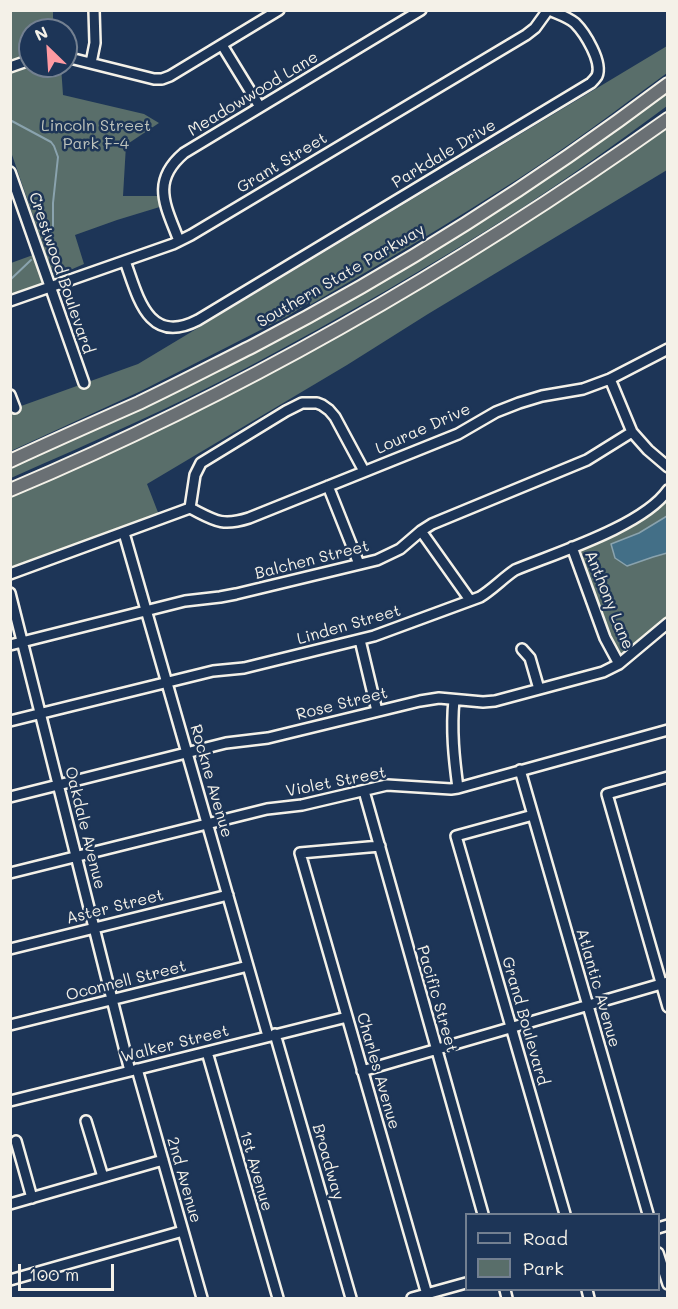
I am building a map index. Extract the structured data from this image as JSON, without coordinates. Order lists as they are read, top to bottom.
{
  "streets": {
    "highway": ["Southern State Parkway"],
    "street": [
      "Meadowwood Lane",
      "Parkdale Drive",
      "Grant Street",
      "Crestwood Boulevard",
      "Lourae Drive",
      "Balchen Street",
      "Anthony Lane",
      "Linden Street",
      "Rose Street",
      "Rockne Avenue",
      "Violet Street",
      "Oakdale Avenue",
      "Aster Street",
      "Oconnell Street",
      "Atlantic Avenue",
      "Pacific Street",
      "Grand Boulevard",
      "Walker Street",
      "Charles Avenue",
      "Broadway",
      "1st Avenue",
      "2nd Avenue"
    ]
  },
  "crossings": [
    ["Meadowwood Lane", "Grant Street"],
    ["Parkdale Drive", "Grant Street"],
    ["Grant Street", "Crestwood Boulevard"],
    ["Balchen Street", "Rockne Avenue"],
    ["Balchen Street", "Oakdale Avenue"],
    ["Anthony Lane", "Linden Street"],
    ["Anthony Lane", "Rose Street"],
    ["Linden Street", "Rockne Avenue"],
    ["Linden Street", "Oakdale Avenue"],
    ["Rose Street", "Rockne Avenue"],
    ["Rose Street", "Oakdale Avenue"],
    ["Rockne Avenue", "Violet Street"],
    ["Rockne Avenue", "Aster Street"],
    ["Rockne Avenue", "Oconnell Street"],
    ["Rockne Avenue", "Walker Street"],
    ["Rockne Avenue", "Broadway"],
    ["Violet Street", "Oakdale Avenue"],
    ["Violet Street", "Atlantic Avenue"],
    ["Violet Street", "Pacific Street"],
    ["Oakdale Avenue", "Aster Street"],
    ["Oakdale Avenue", "Oconnell Street"],
    ["Oakdale Avenue", "Walker Street"],
    ["Oakdale Avenue", "2nd Avenue"],
    ["Atlantic Avenue", "Grand Boulevard"],
    ["Pacific Street", "Charles Avenue"],
    ["Walker Street", "Charles Avenue"],
    ["Walker Street", "Broadway"],
    ["Walker Street", "1st Avenue"],
    ["Walker Street", "2nd Avenue"]
  ],
  "parks": ["Lincoln Street Park F-4"],
  "legend": ["Road", "Park"],
  "scale_bar": "100 m",
  "north": "top left"
}
